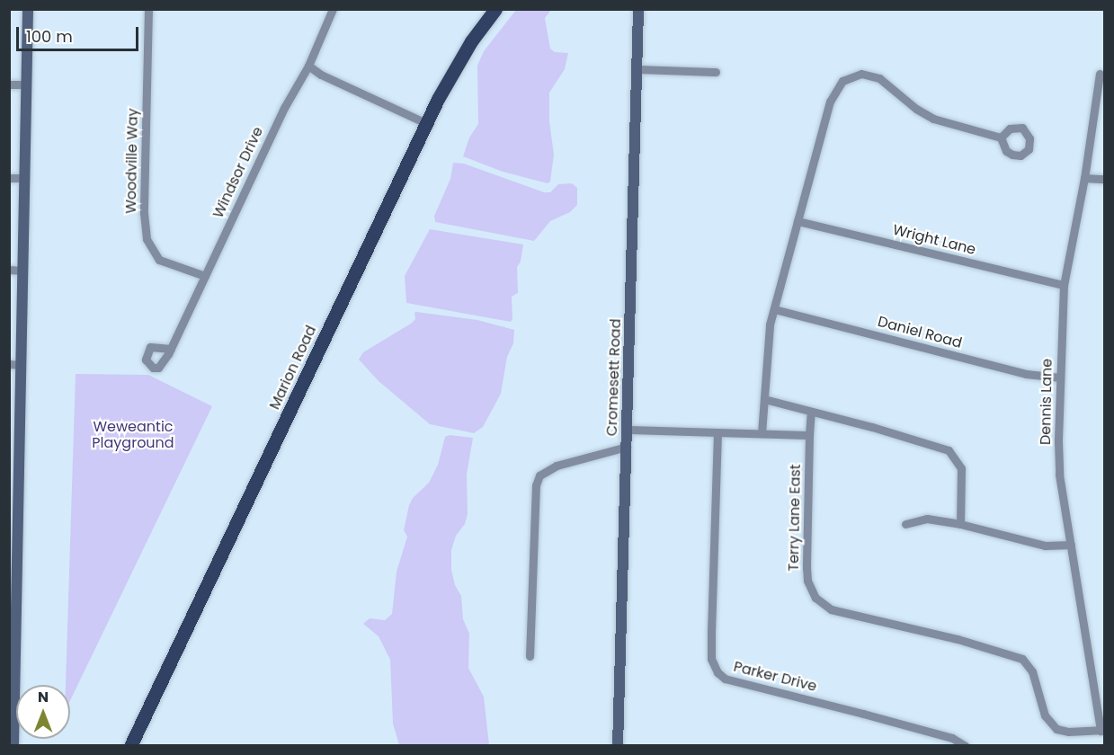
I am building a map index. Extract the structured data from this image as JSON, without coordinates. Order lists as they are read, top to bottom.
{
  "streets": {
    "main road": ["Marion Road"],
    "street": [
      "Woodville Way",
      "Windsor Drive",
      "Wright Lane",
      "Daniel Road",
      "Cromesett Road",
      "Dennis Lane",
      "Terry Lane East",
      "Parker Drive"
    ]
  },
  "crossings": [
    ["Woodville Way", "Windsor Drive"],
    ["Wright Lane", "Dennis Lane"],
    ["Daniel Road", "Dennis Lane"],
    ["Dennis Lane", "Terry Lane East"]
  ],
  "parks": ["Weweantic Playground"],
  "scale_bar": "100 m",
  "north": "top"
}
